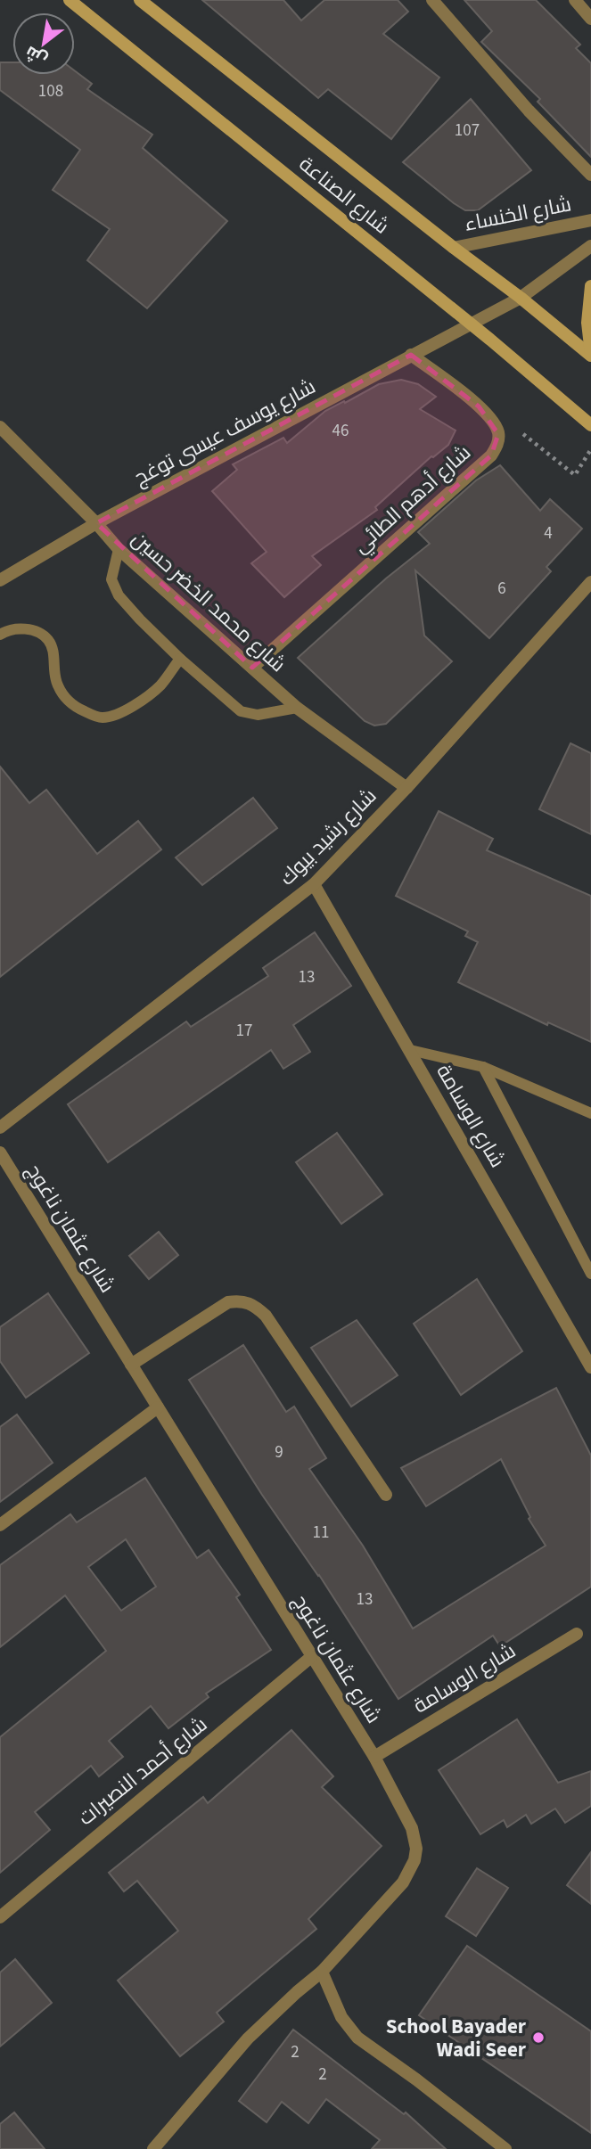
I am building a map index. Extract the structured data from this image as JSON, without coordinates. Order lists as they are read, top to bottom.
{
  "streets": {
    "main road": ["شارع الصناعة"],
    "street": [
      "شارع الخنساء",
      "شارع يوسف عيسى توغج",
      "شارع أدهم الطائي",
      "شارع محمد الخضر حسين",
      "شارع رشيد بيوك",
      "شارع الوسامة",
      "شارع عثمان ناغوج",
      "شارع أحمد النصيرات"
    ]
  },
  "crossings": [
    ["شارع الصناعة", "شارع الخنساء"],
    ["شارع الصناعة", "شارع يوسف عيسى توغج"],
    ["شارع يوسف عيسى توغج", "شارع أدهم الطائي"],
    ["شارع يوسف عيسى توغج", "شارع محمد الخضر حسين"],
    ["شارع أدهم الطائي", "شارع محمد الخضر حسين"],
    ["شارع محمد الخضر حسين", "شارع رشيد بيوك"],
    ["شارع رشيد بيوك", "شارع الوسامة"],
    ["شارع الوسامة", "شارع عثمان ناغوج"],
    ["شارع عثمان ناغوج", "شارع أحمد النصيرات"]
  ],
  "places": ["School Bayader Wadi Seer"],
  "house_numbers": [
    "108",
    "107",
    "46",
    "4",
    "6",
    "13",
    "17",
    "9",
    "11",
    "13",
    "2",
    "2"
  ],
  "north": "bottom left"
}
